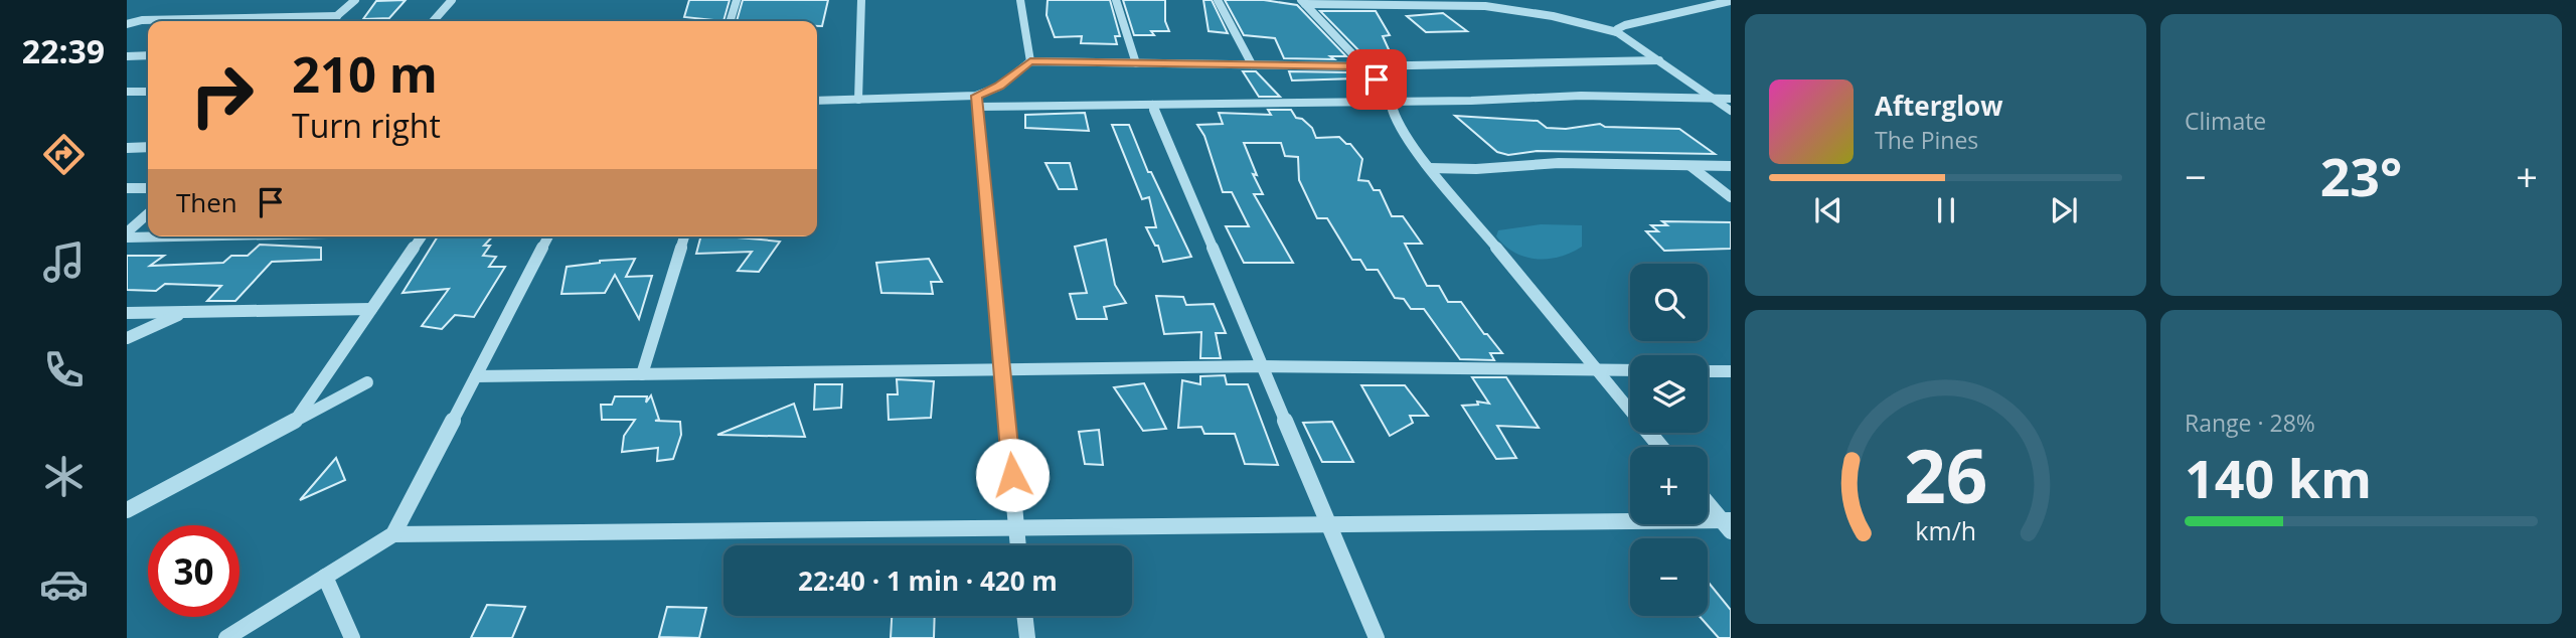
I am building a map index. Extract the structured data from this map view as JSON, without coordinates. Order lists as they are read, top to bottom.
{
  "page": {
    "tabs": "22:39",
    "tile": [
      "Climate",
      ["Range · 28%", "140 km"]
    ],
    "turn": ["210 m", "Turn right"],
    "song": ["Afterglow", "The Pines"],
    "heat": ["−", "23°", "+"],
    "then": "Then",
    "map_buttons": ["+", "−"],
    "limit": "30",
    "trip": "22:40 · 1 min · 420 m",
    "gauge": ["26", "km/h"]
  }
}
